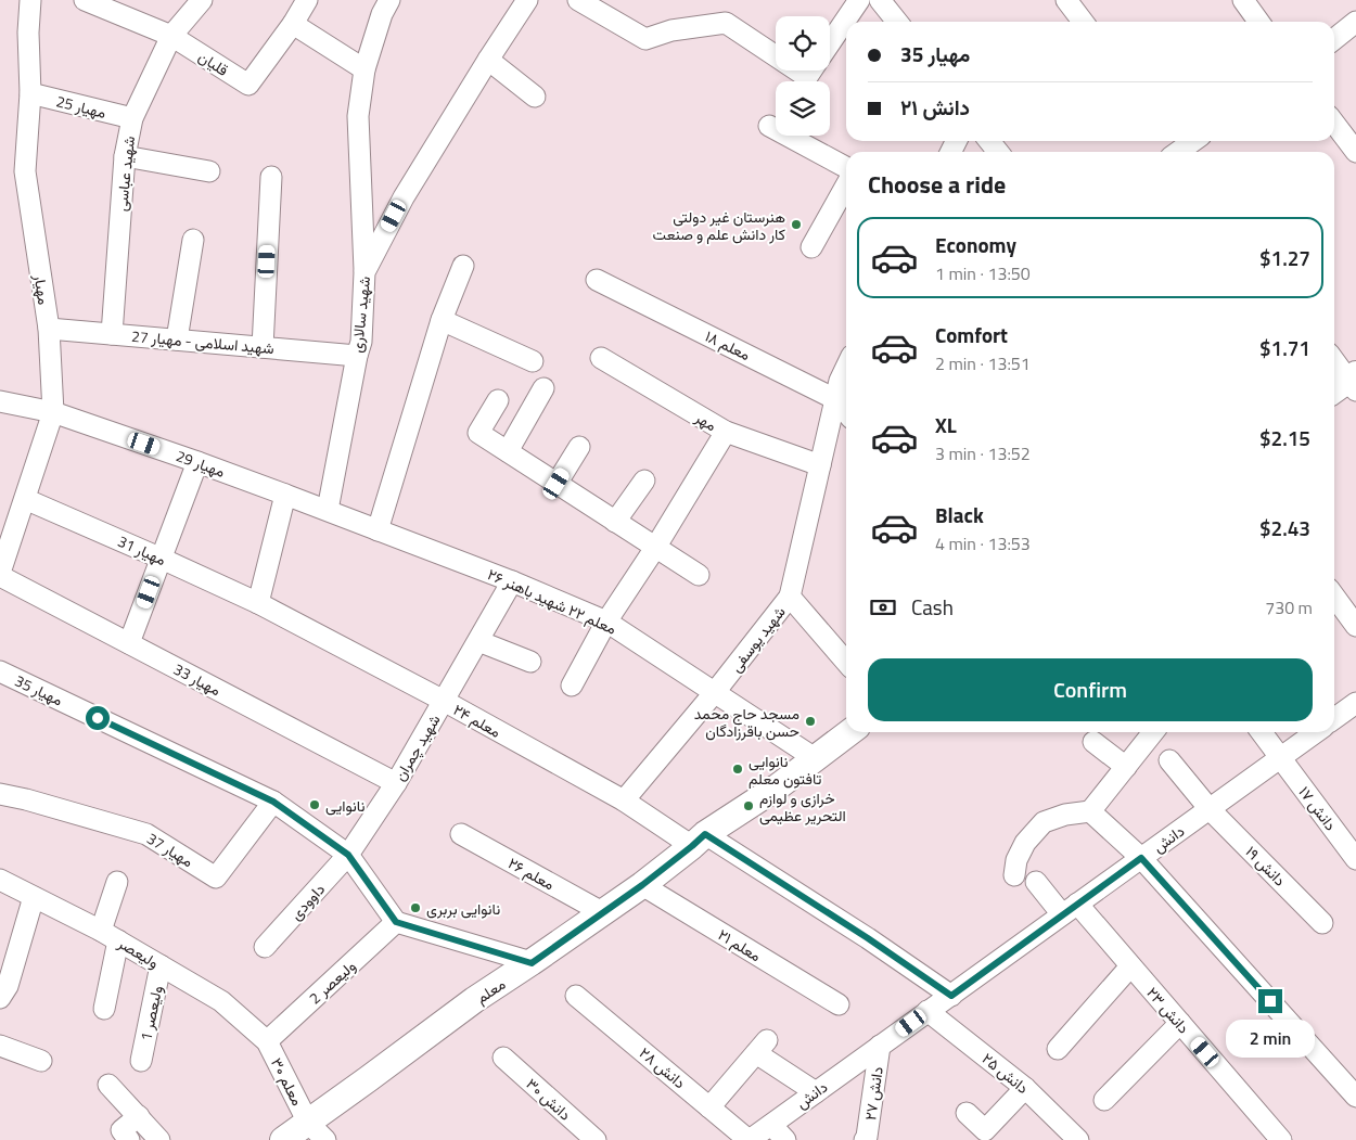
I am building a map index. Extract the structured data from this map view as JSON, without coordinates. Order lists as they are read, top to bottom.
{
  "streets": {
    "main road": ["معلم"],
    "street": [
      "قلیان",
      "مهیار 25",
      "شهید عباسی",
      "مهیار",
      "شهید سالاری",
      "شهید اسلامی - مهیار 27",
      "معلم ۱۸",
      "مهر",
      "مهیار 29",
      "مهیار 31",
      "معلم ۲۲ شهید باهنر ۲۶",
      "شهید یوسفی",
      "مهیار 33",
      "مهیار 35",
      "معلم ۲۴",
      "شهید چمران",
      "دانش ۱۷",
      "دانش",
      "مهیار 37",
      "دانش ١٩",
      "معلم ۲۶",
      "داوودی",
      "معلم ۲۱",
      "ولیعصر",
      "ولیعصر 2",
      "دانش ٢٣",
      "ولیعصر 1",
      "دانش ۲۸",
      "دانش ۲۵",
      "معلم ۳۰",
      "دانش ۲۷",
      "دانش ۳۰"
    ]
  },
  "crossings": [
    ["قلیان", "شهید عباسی"],
    ["مهیار 25", "شهید عباسی"],
    ["مهیار 25", "مهیار"],
    ["شهید عباسی", "شهید اسلامی - مهیار 27"],
    ["مهیار", "شهید اسلامی - مهیار 27"],
    ["مهیار", "مهیار 29"],
    ["مهیار", "مهیار 31"],
    ["مهیار", "مهیار 33"],
    ["شهید سالاری", "شهید اسلامی - مهیار 27"],
    ["شهید سالاری", "مهیار 29"],
    ["شهید سالاری", "معلم ۲۲ شهید باهنر ۲۶"],
    ["معلم ۱۸", "شهید یوسفی"],
    ["مهر", "شهید یوسفی"],
    ["مهیار 29", "معلم ۲۲ شهید باهنر ۲۶"],
    ["مهیار 31", "معلم ۲۴"],
    ["معلم ۲۲ شهید باهنر ۲۶", "شهید یوسفی"],
    ["معلم ۲۲ شهید باهنر ۲۶", "شهید چمران"],
    ["معلم ۲۲ شهید باهنر ۲۶", "معلم"],
    ["شهید یوسفی", "معلم ۲۴"],
    ["مهیار 33", "شهید چمران"],
    ["مهیار 35", "شهید چمران"],
    ["مهیار 35", "مهیار 37"],
    ["مهیار 35", "داوودی"],
    ["مهیار 35", "ولیعصر 2"],
    ["معلم ۲۴", "شهید چمران"],
    ["معلم ۲۴", "دانش"],
    ["معلم ۲۴", "معلم"],
    ["شهید چمران", "داوودی"],
    ["دانش ۱۷", "دانش"],
    ["دانش", "دانش ١٩"],
    ["دانش", "دانش ٢٣"],
    ["دانش", "دانش ۲۸"],
    ["دانش", "دانش ۲۵"],
    ["دانش", "دانش ۲۷"],
    ["معلم ۲۶", "معلم"],
    ["معلم ۲۱", "معلم"],
    ["ولیعصر", "ولیعصر 2"],
    ["ولیعصر", "ولیعصر 1"],
    ["ولیعصر", "معلم ۳۰"],
    ["ولیعصر 2", "معلم ۳۰"],
    ["معلم", "معلم ۳۰"]
  ],
  "places": [
    "هنرستان غیر دولتی کار دانش علم و صنعت",
    "مسجد حاج محمد حسن باقرزادگان",
    "نانوایی تافتون معلم",
    "نانوایی",
    "خرازی و لوازم التحریر عظیمی",
    "نانوایی بربری"
  ],
  "page": {
    "banner": ["مهیار 35", "دانش ٢١"],
    "heading": "Choose a ride",
    "list": [
      {
        "name": "Economy",
        "note": "1 min · 13:50",
        "value": "$1.27"
      },
      {
        "name": "Comfort",
        "note": "2 min · 13:51",
        "value": "$1.71"
      },
      {
        "name": "XL",
        "note": "3 min · 13:52",
        "value": "$2.15"
      },
      {
        "name": "Black",
        "note": "4 min · 13:53",
        "value": "$2.43"
      }
    ],
    "pay": ["Cash", "730 m"],
    "buttons": "Confirm",
    "bubble": "2 min"
  }
}
